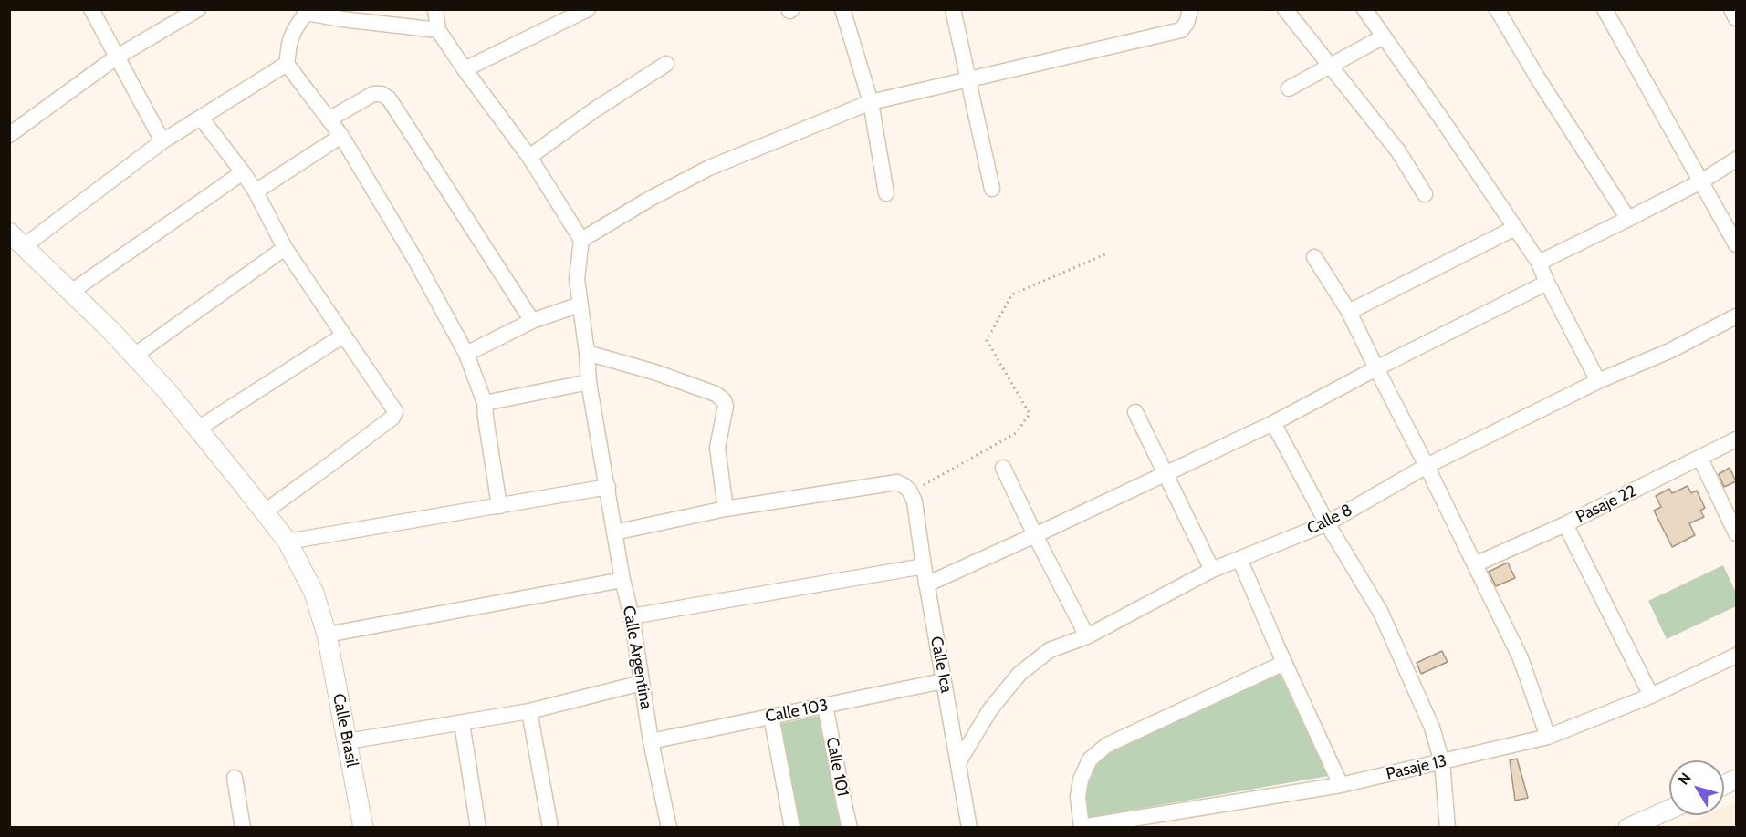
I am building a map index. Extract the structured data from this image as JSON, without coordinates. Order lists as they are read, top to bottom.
{
  "streets": {
    "main road": ["Calle Brasil"],
    "street": [
      "Pasaje 22",
      "Calle 8",
      "Calle Argentina",
      "Calle Ica",
      "Calle 103",
      "Calle 101",
      "Pasaje 13"
    ]
  },
  "crossings": [
    ["Calle 8", "Calle Ica"],
    ["Calle Argentina", "Calle 103"],
    ["Calle Ica", "Calle 103"],
    ["Calle 103", "Calle 101"]
  ],
  "north": "top left"
}
